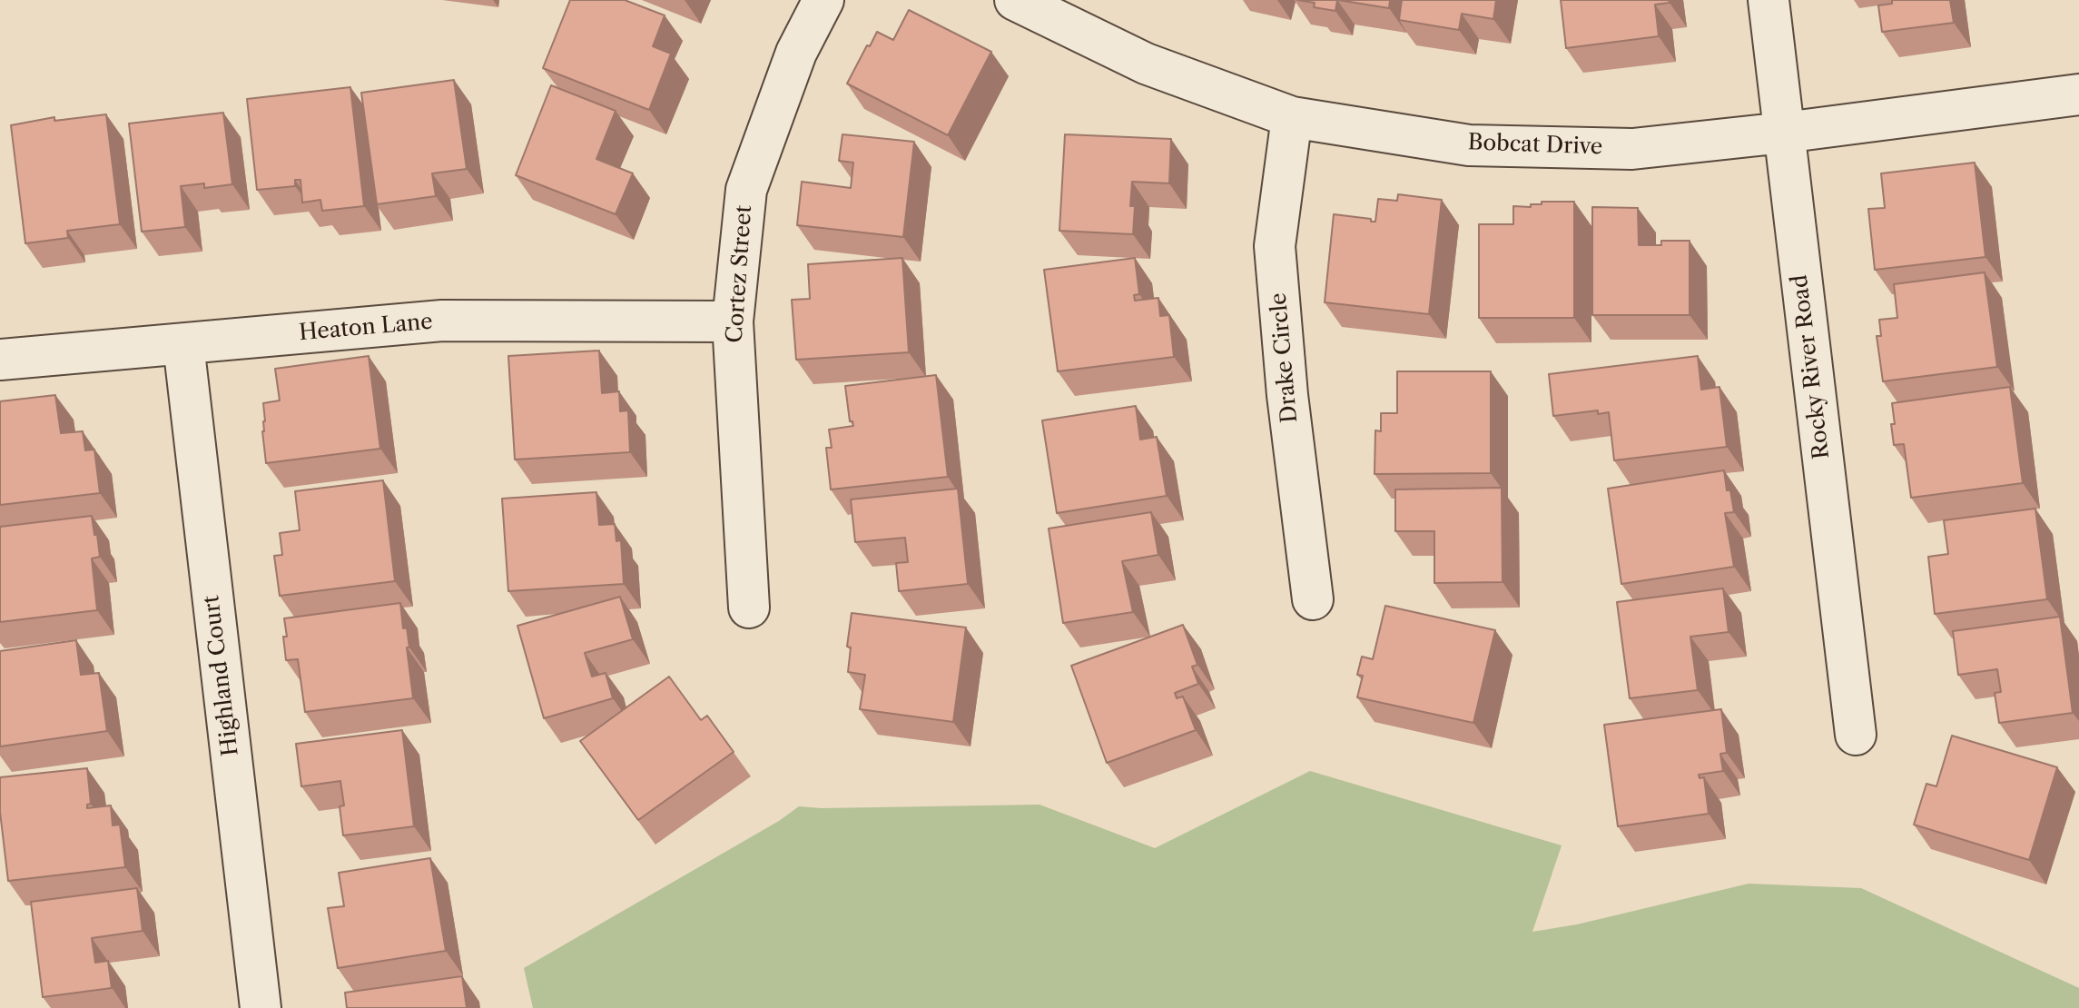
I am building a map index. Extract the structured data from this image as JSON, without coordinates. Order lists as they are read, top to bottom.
{
  "streets": {
    "street": [
      "Bobcat Drive",
      "Cortez Street",
      "Heaton Lane",
      "Drake Circle",
      "Rocky River Road",
      "Highland Court"
    ]
  },
  "crossings": [
    ["Bobcat Drive", "Drake Circle"],
    ["Bobcat Drive", "Rocky River Road"],
    ["Cortez Street", "Heaton Lane"],
    ["Heaton Lane", "Highland Court"]
  ]
}
